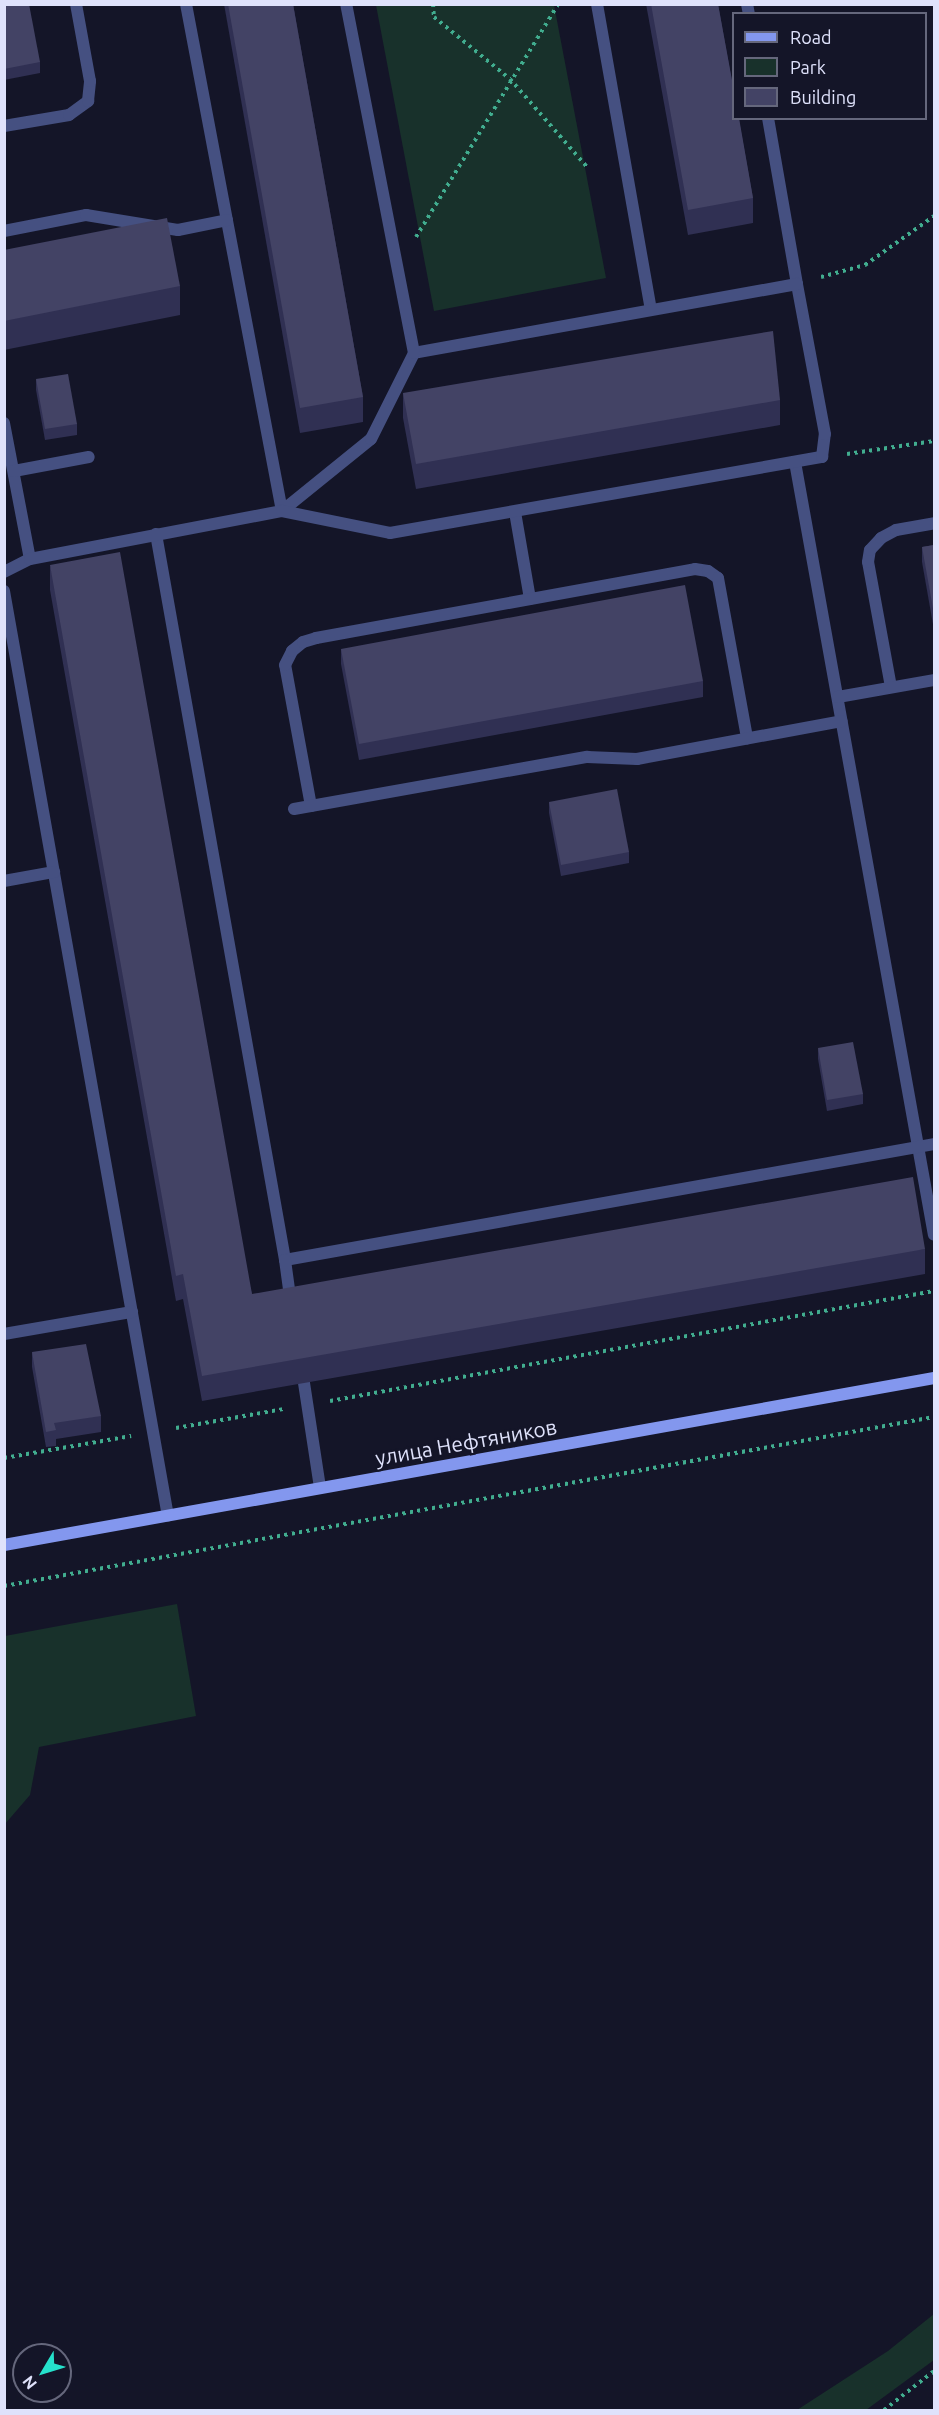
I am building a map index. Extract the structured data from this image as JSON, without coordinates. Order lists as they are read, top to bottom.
{
  "streets": {
    "main road": ["улица Нефтяников"]
  },
  "legend": ["Road", "Park", "Building"],
  "north": "bottom left"
}
